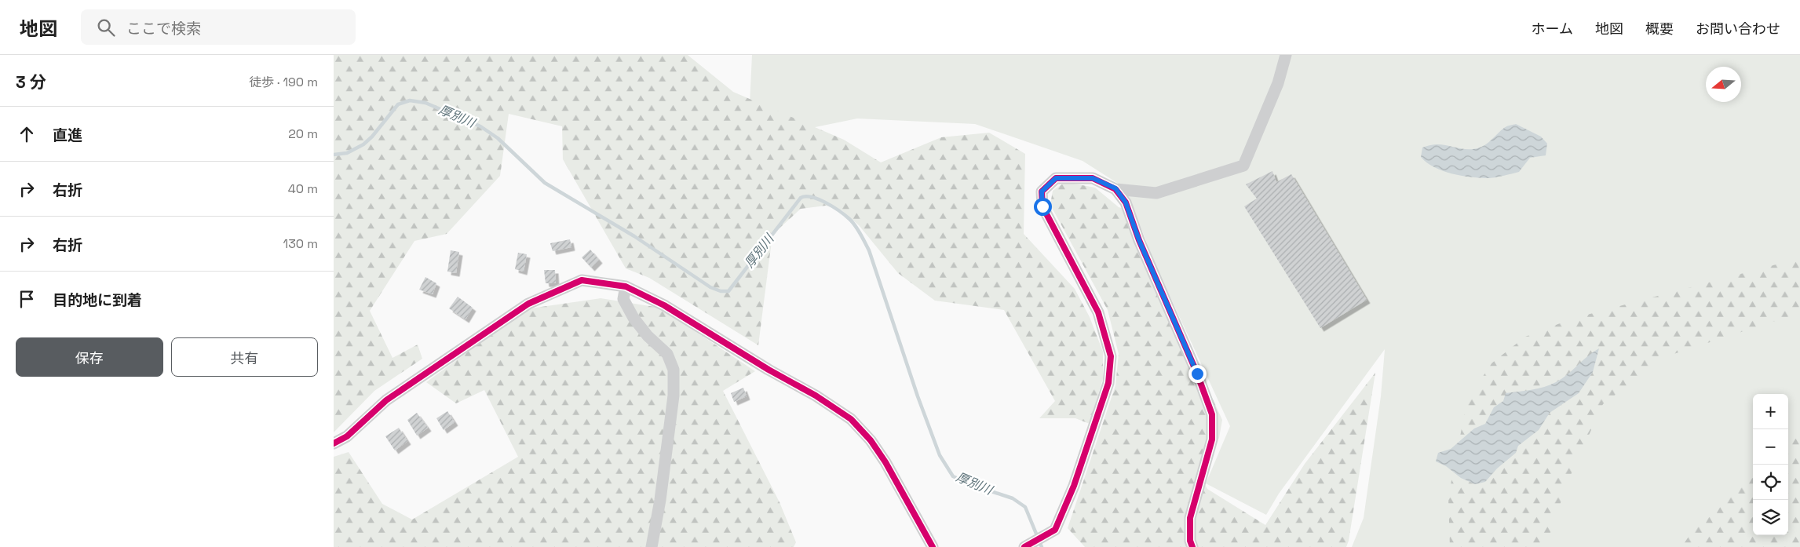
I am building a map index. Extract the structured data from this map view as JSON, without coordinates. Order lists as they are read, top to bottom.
{
  "water": ["厚別川"],
  "north": "left",
  "page": {
    "header": "地図",
    "search": "ここで検索",
    "nav": [
      "ホーム",
      "地図",
      "概要",
      "お問い合わせ"
    ],
    "heading": ["3 分", "徒歩 · 190 m"],
    "list": [
      ["直進", "20 m"],
      ["右折", "40 m"],
      ["右折", "130 m"],
      "目的地に到着"
    ],
    "buttons": ["保存", "共有"],
    "map_buttons": ["+", "−"]
  }
}
